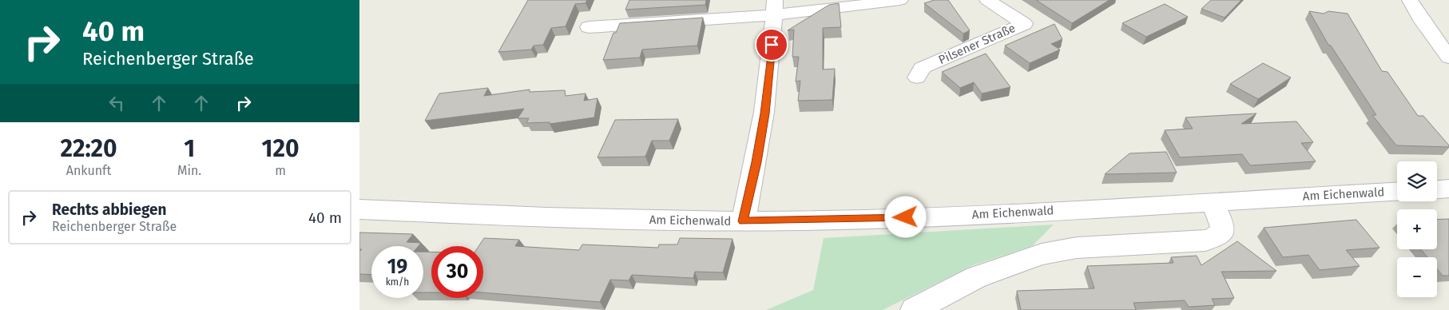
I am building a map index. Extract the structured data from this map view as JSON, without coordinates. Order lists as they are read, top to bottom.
{
  "streets": {
    "street": ["Pilsener Straße", "Am Eichenwald"]
  },
  "page": {
    "turn": ["40 m", "Reichenberger Straße"],
    "eta": [
      "22:20",
      "Ankunft",
      "1",
      "Min.",
      "120",
      "m"
    ],
    "map_buttons": ["+", "−"],
    "list": [
      {
        "name": "Rechts abbiegen",
        "note": "Reichenberger Straße",
        "value": "40 m"
      }
    ],
    "speed": "19 km/h",
    "limit": "30"
  }
}
